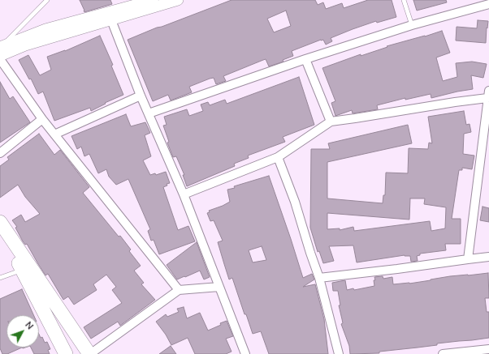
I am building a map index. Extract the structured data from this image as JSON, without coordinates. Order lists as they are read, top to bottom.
{
  "north": "top right"
}
